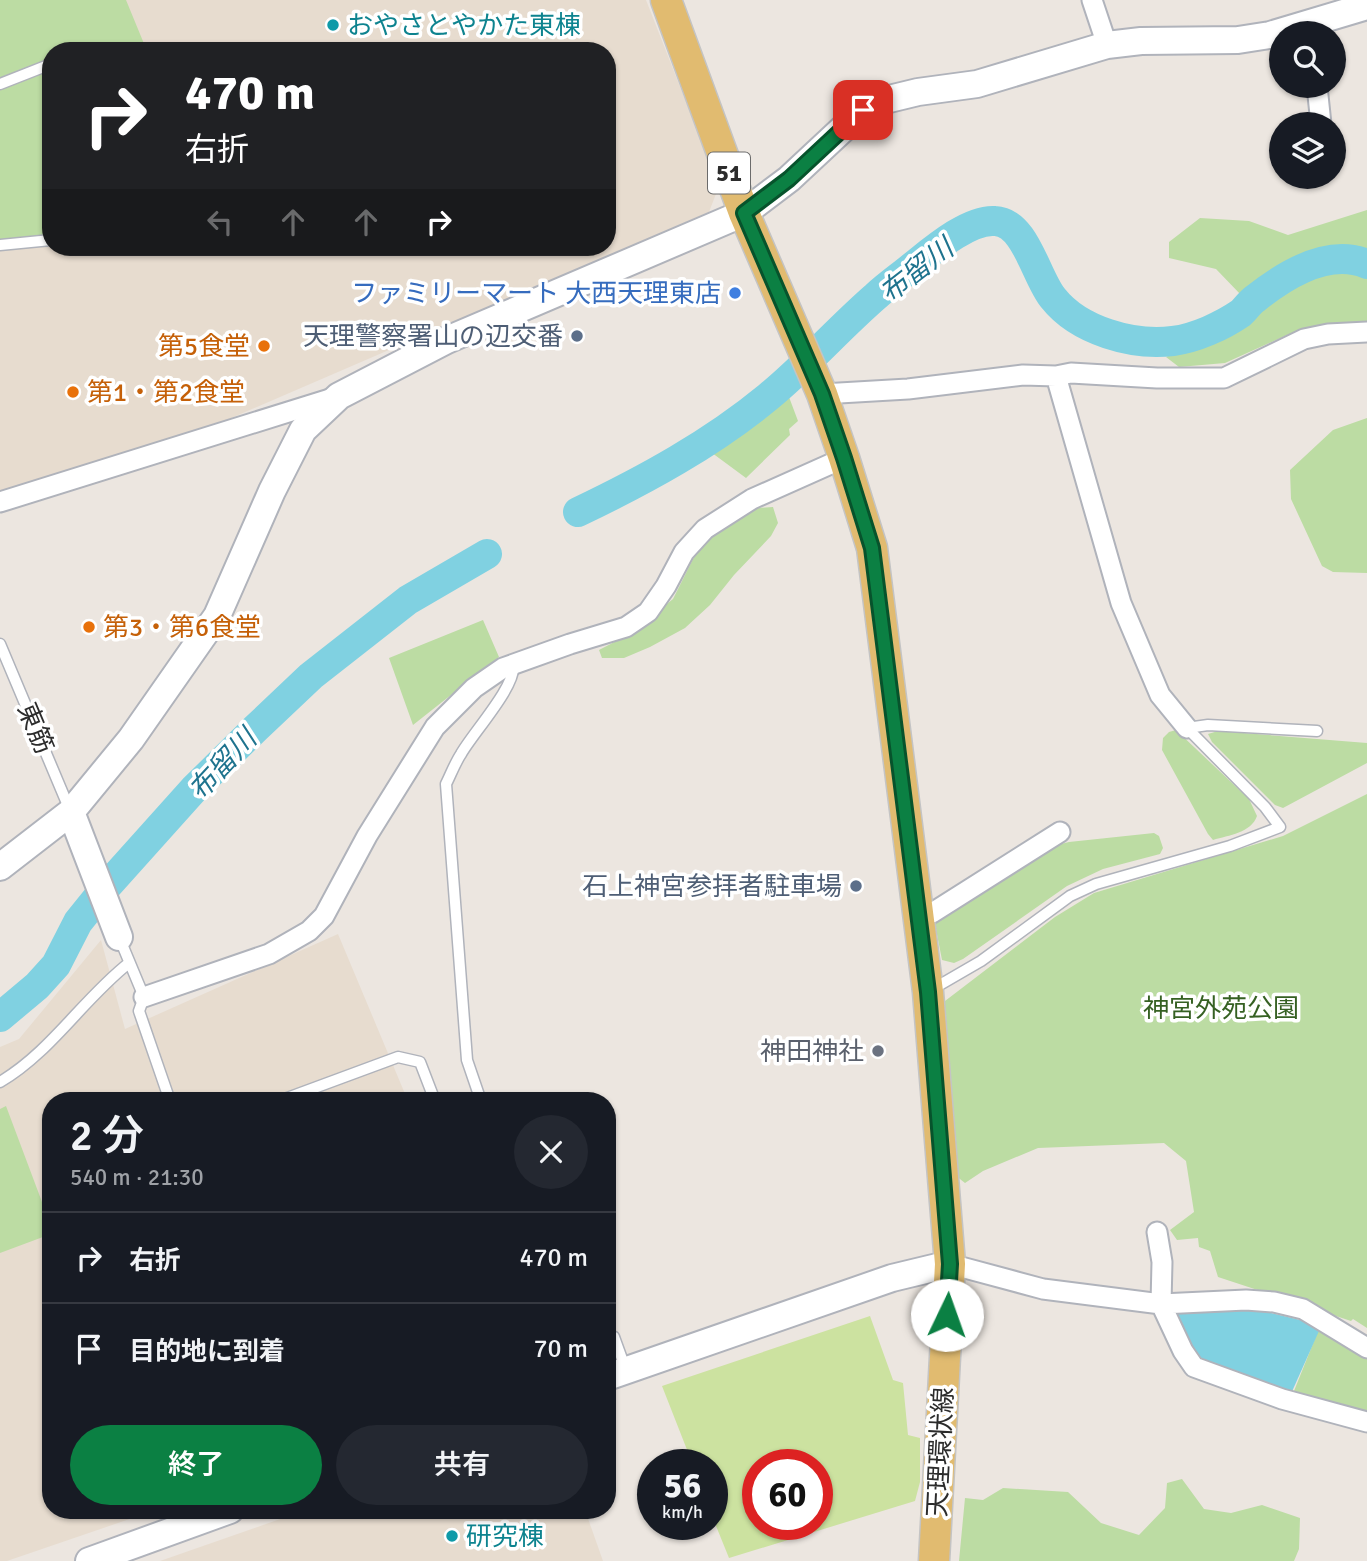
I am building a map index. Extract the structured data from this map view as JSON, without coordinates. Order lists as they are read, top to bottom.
{
  "streets": {
    "main road": ["51", "天理環状線"],
    "lane": ["東筋"]
  },
  "water": ["布留川"],
  "parks": ["神宮外苑公園"],
  "places": [
    "おやさとやかた東棟",
    "ファミリーマート 大西天理東店",
    "天理警察署山の辺交番",
    "第5食堂",
    "第1・第2食堂",
    "第3・第6食堂",
    "石上神宮参拝者駐車場",
    "神田神社",
    "研究棟"
  ],
  "page": {
    "turn": ["470 m", "右折"],
    "heading": ["2 分", "540 m · 21:30"],
    "list": [
      {
        "name": "右折",
        "value": "470 m"
      },
      {
        "name": "目的地に到着",
        "value": "70 m"
      }
    ],
    "buttons": ["終了", "共有"],
    "speed": "56 km/h",
    "limit": "60"
  }
}
